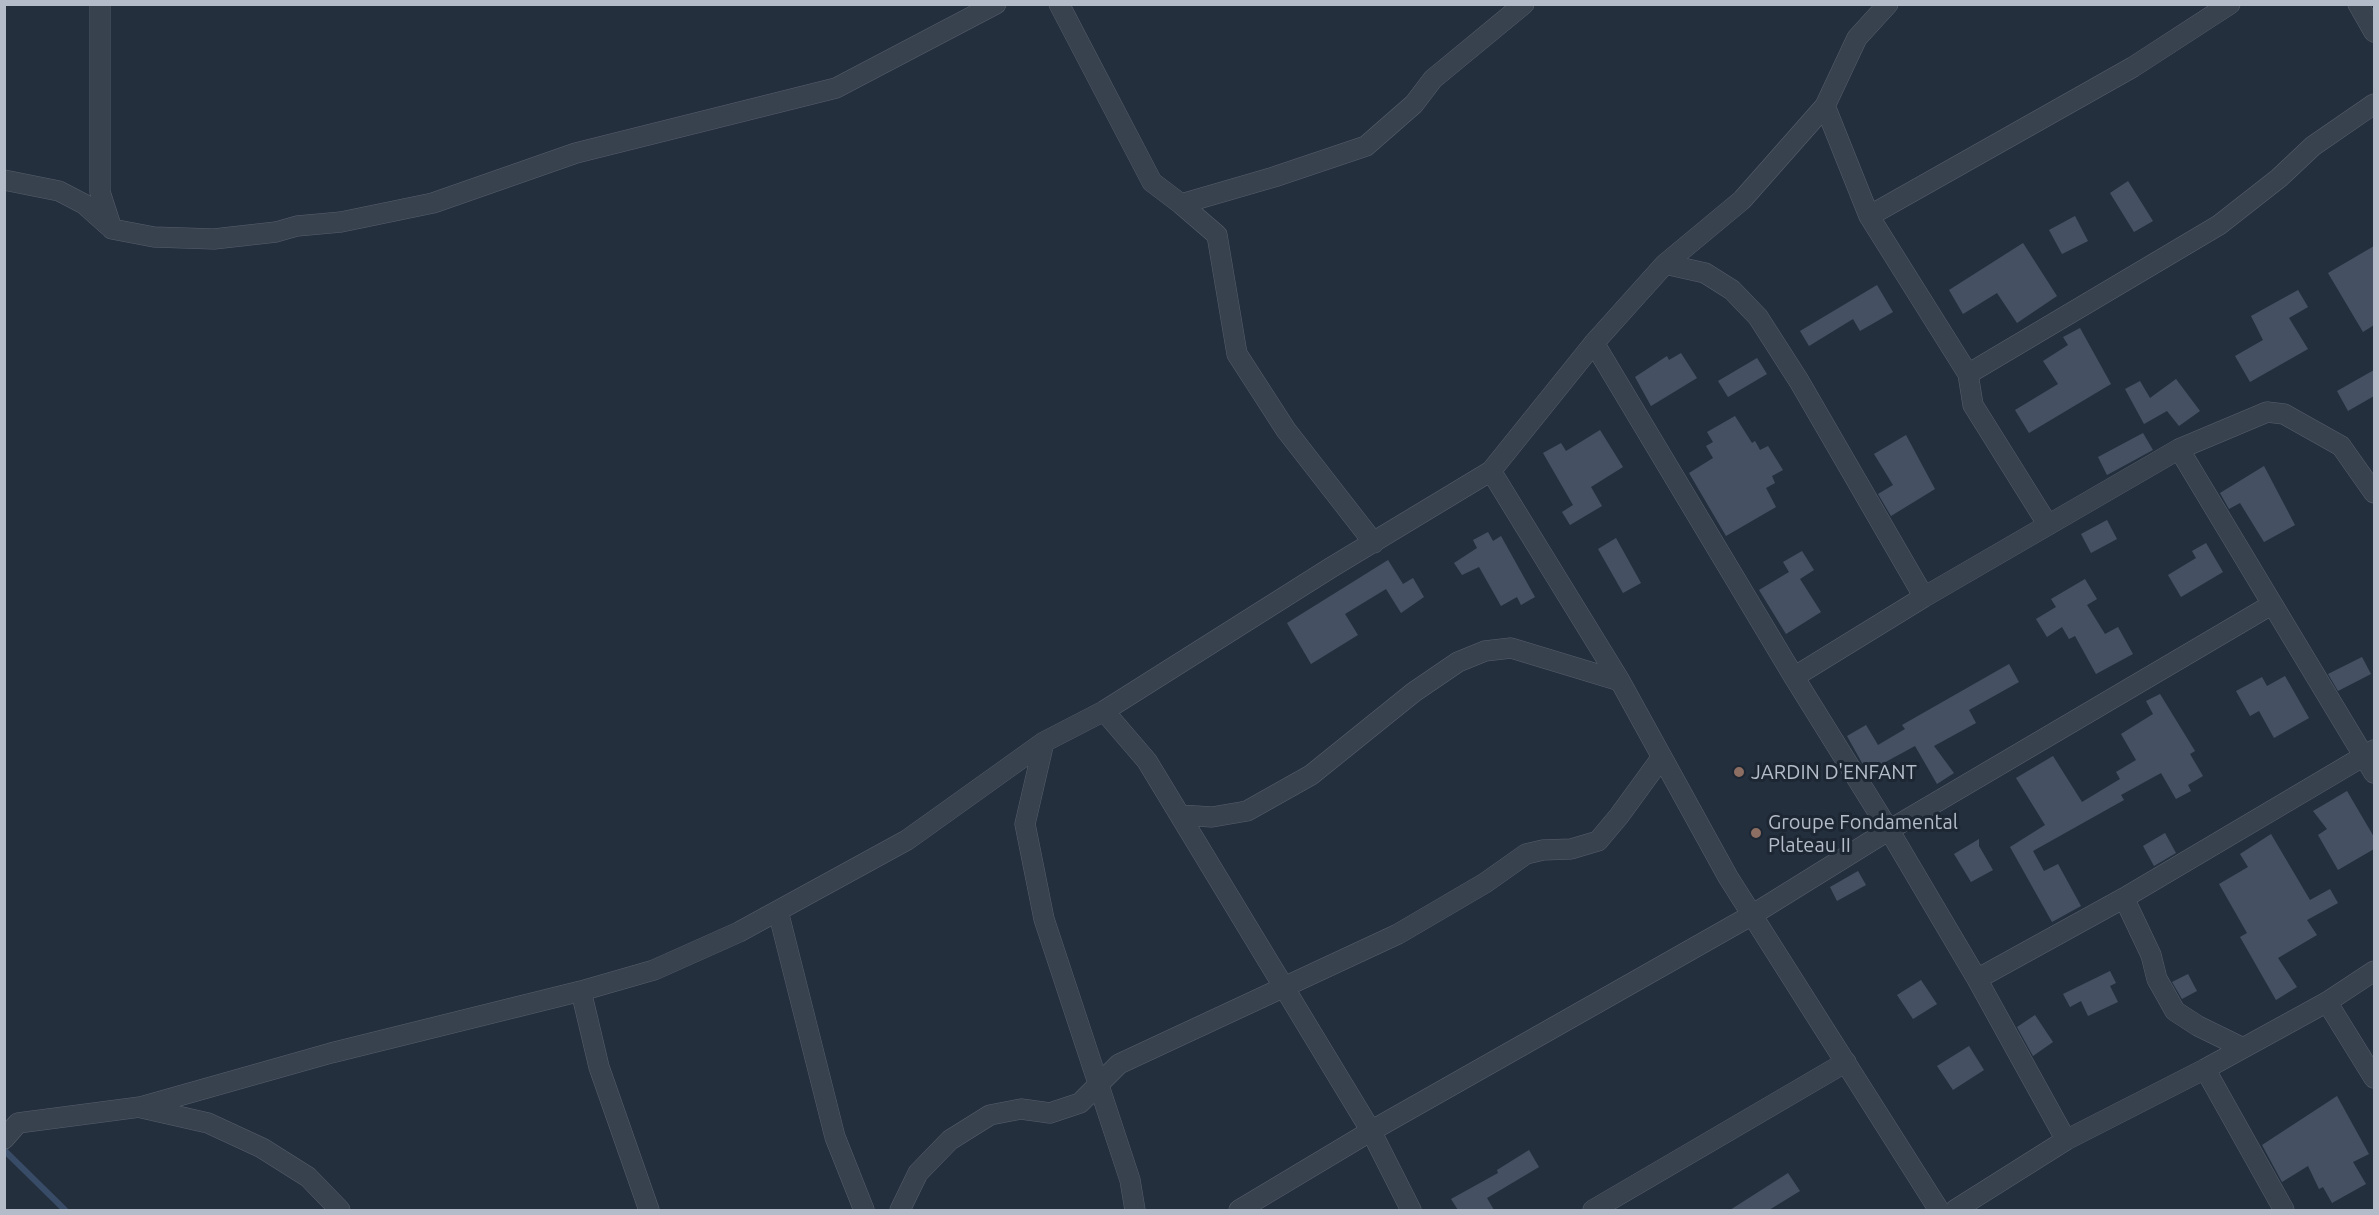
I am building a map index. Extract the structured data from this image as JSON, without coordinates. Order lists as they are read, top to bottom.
{
  "places": ["JARDIN D'ENFANT", "Groupe Fondamental Plateau II"]
}
